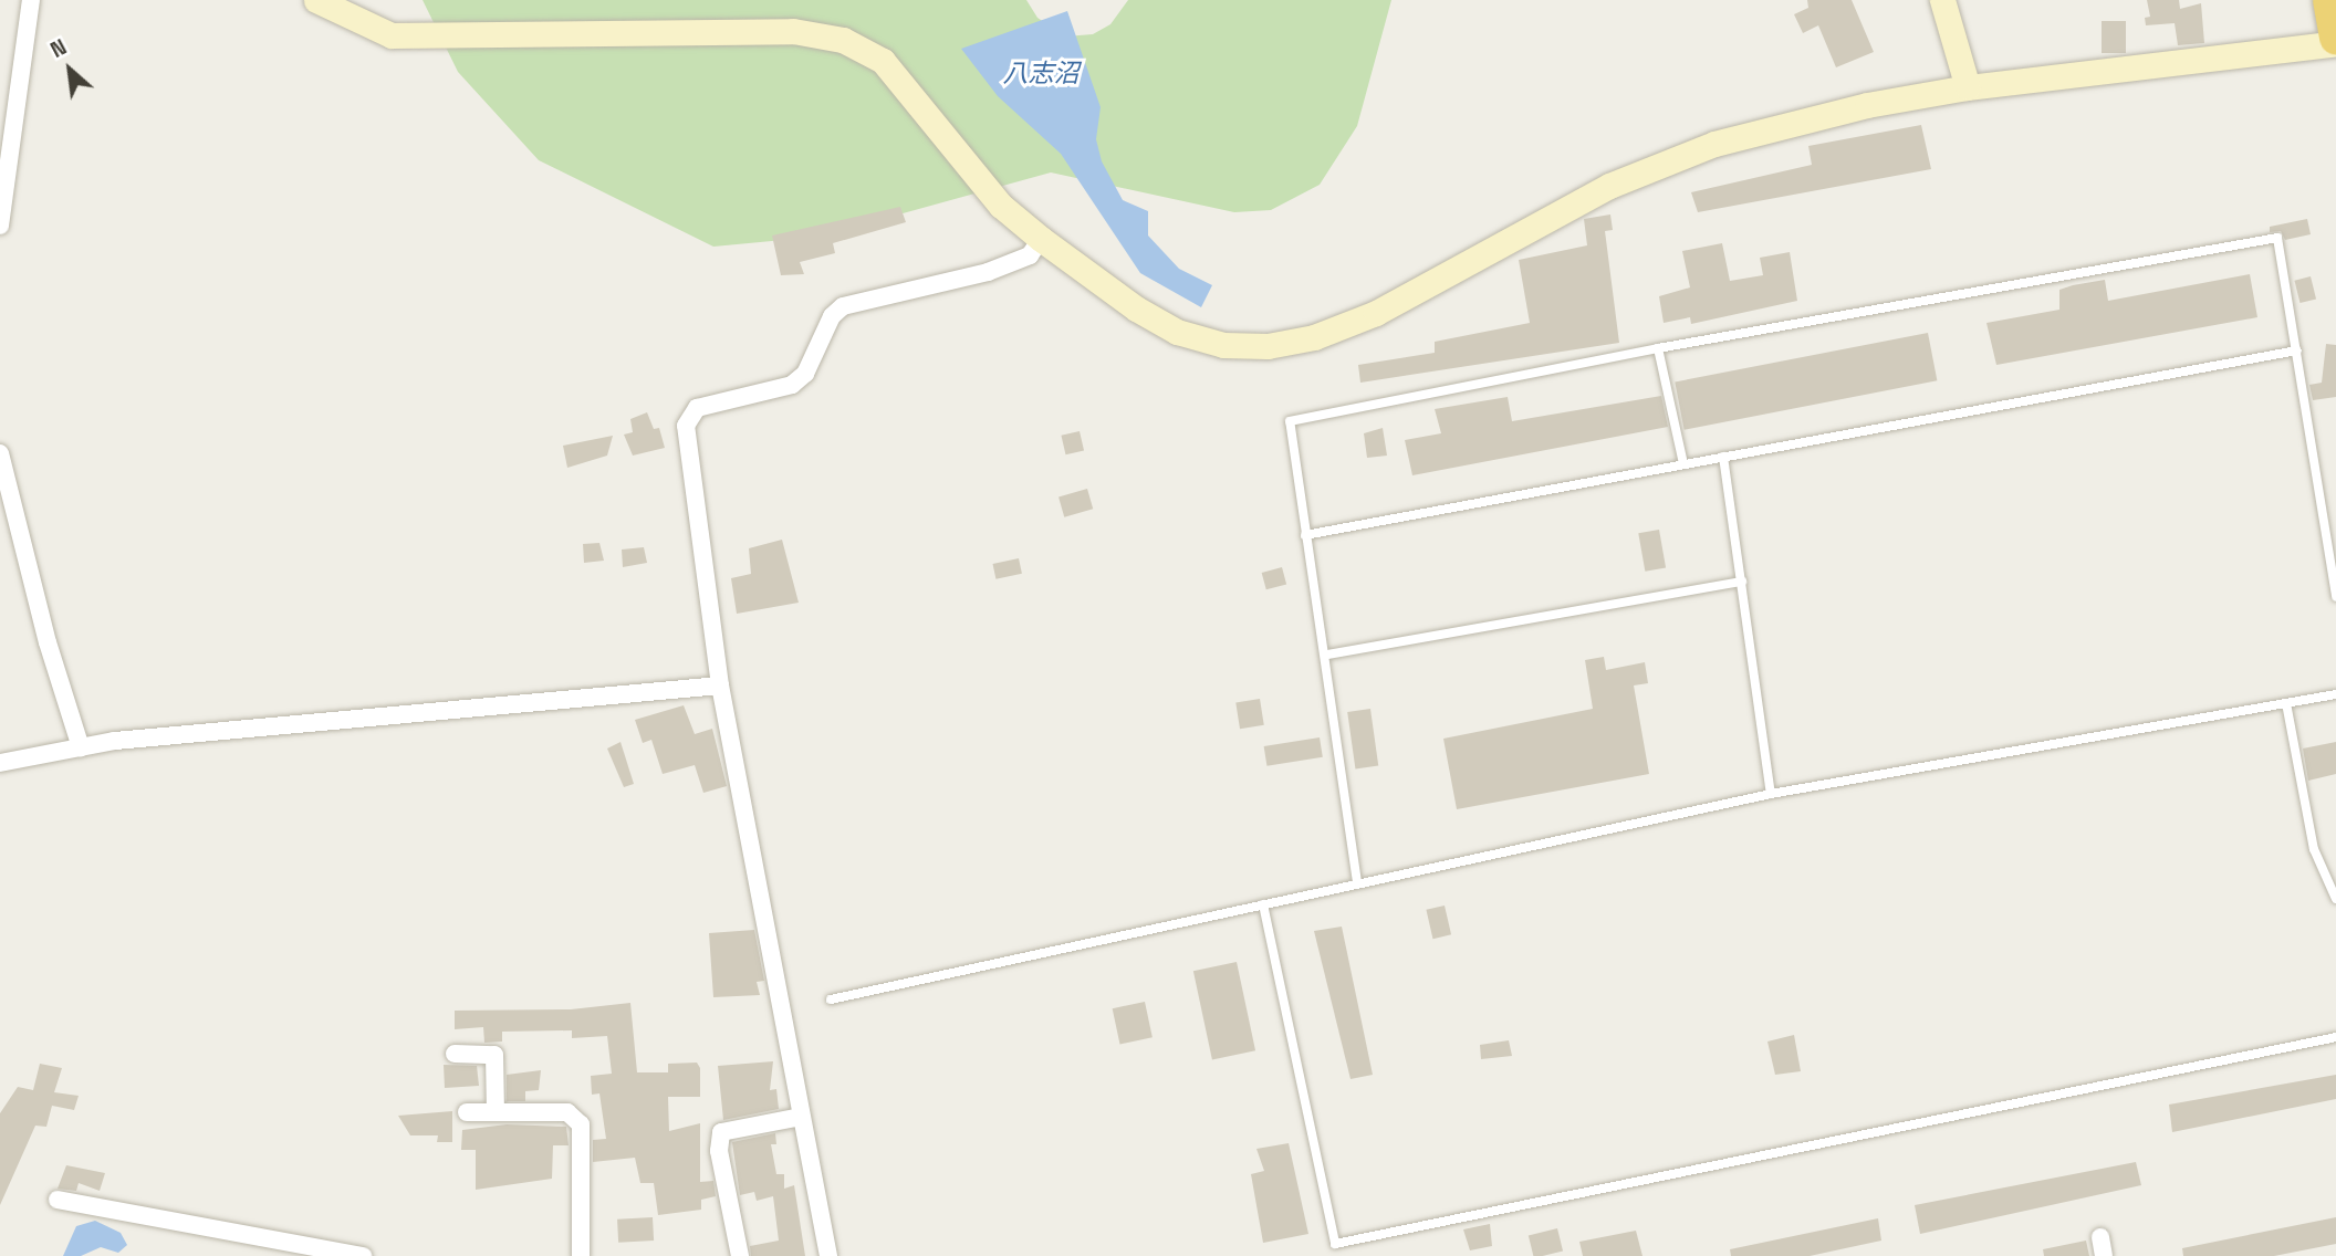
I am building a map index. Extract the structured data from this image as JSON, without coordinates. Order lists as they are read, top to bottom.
{
  "water": ["八志沼"],
  "north": "top left"
}
